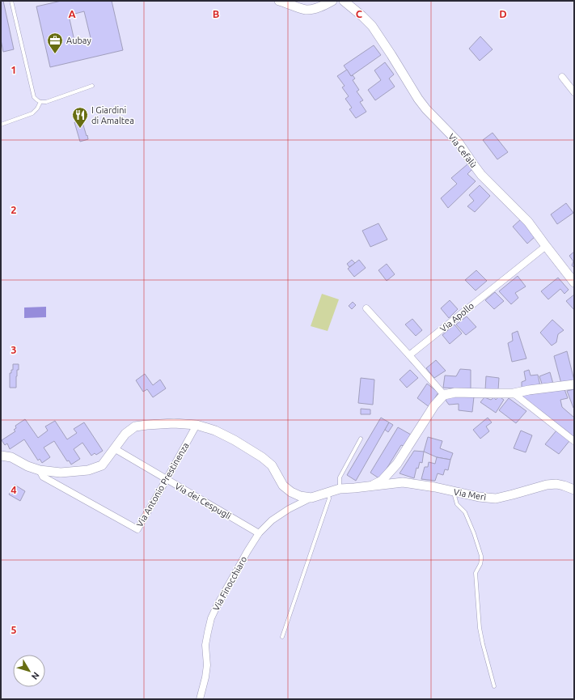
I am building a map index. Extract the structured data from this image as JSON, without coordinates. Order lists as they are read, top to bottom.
{
  "streets": {
    "street": [
      "Via Cefalù",
      "Via Apollo",
      "Via Antonio Prestinenza",
      "Via Merì",
      "Via dei Cespugli",
      "Via Finocchiaro"
    ]
  },
  "crossings": [
    ["Via Cefalù", "Via Apollo"],
    ["Via Antonio Prestinenza", "Via dei Cespugli"],
    ["Via Merì", "Via Finocchiaro"],
    ["Via dei Cespugli", "Via Finocchiaro"]
  ],
  "places": {
    "office": ["Aubay"],
    "restaurant": ["I Giardini di Amaltea"]
  },
  "north": "bottom right",
  "grid": {
    "columns": [
      "A",
      "B",
      "C",
      "D"
    ],
    "rows": [
      "1",
      "2",
      "3",
      "4",
      "5"
    ]
  }
}
